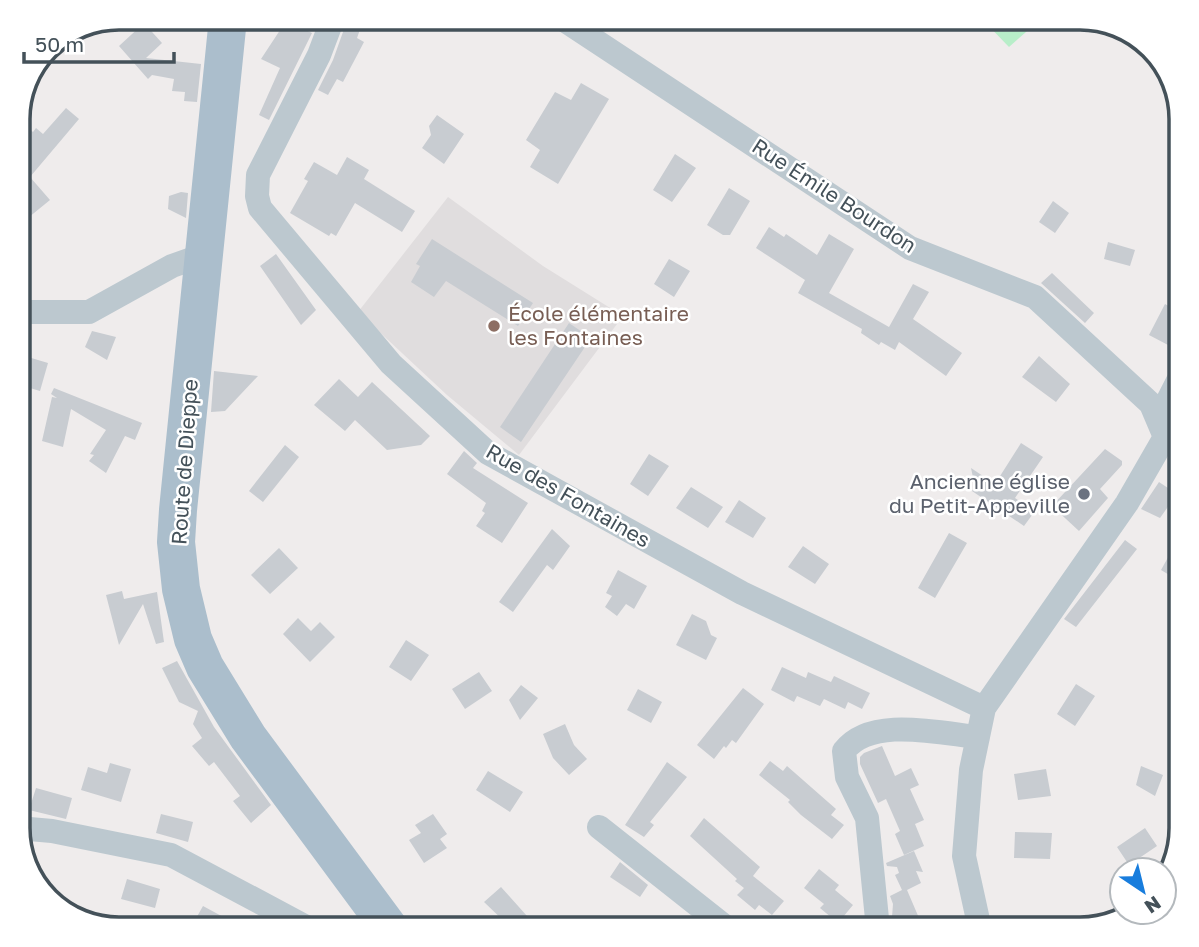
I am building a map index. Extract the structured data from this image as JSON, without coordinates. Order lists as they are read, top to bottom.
{
  "streets": {
    "main road": ["Route de Dieppe"],
    "street": ["Rue Émile Bourdon", "Rue des Fontaines"]
  },
  "places": ["École élémentaire les Fontaines", "Ancienne église du Petit-Appeville"],
  "scale_bar": "50 m",
  "north": "bottom right"
}
